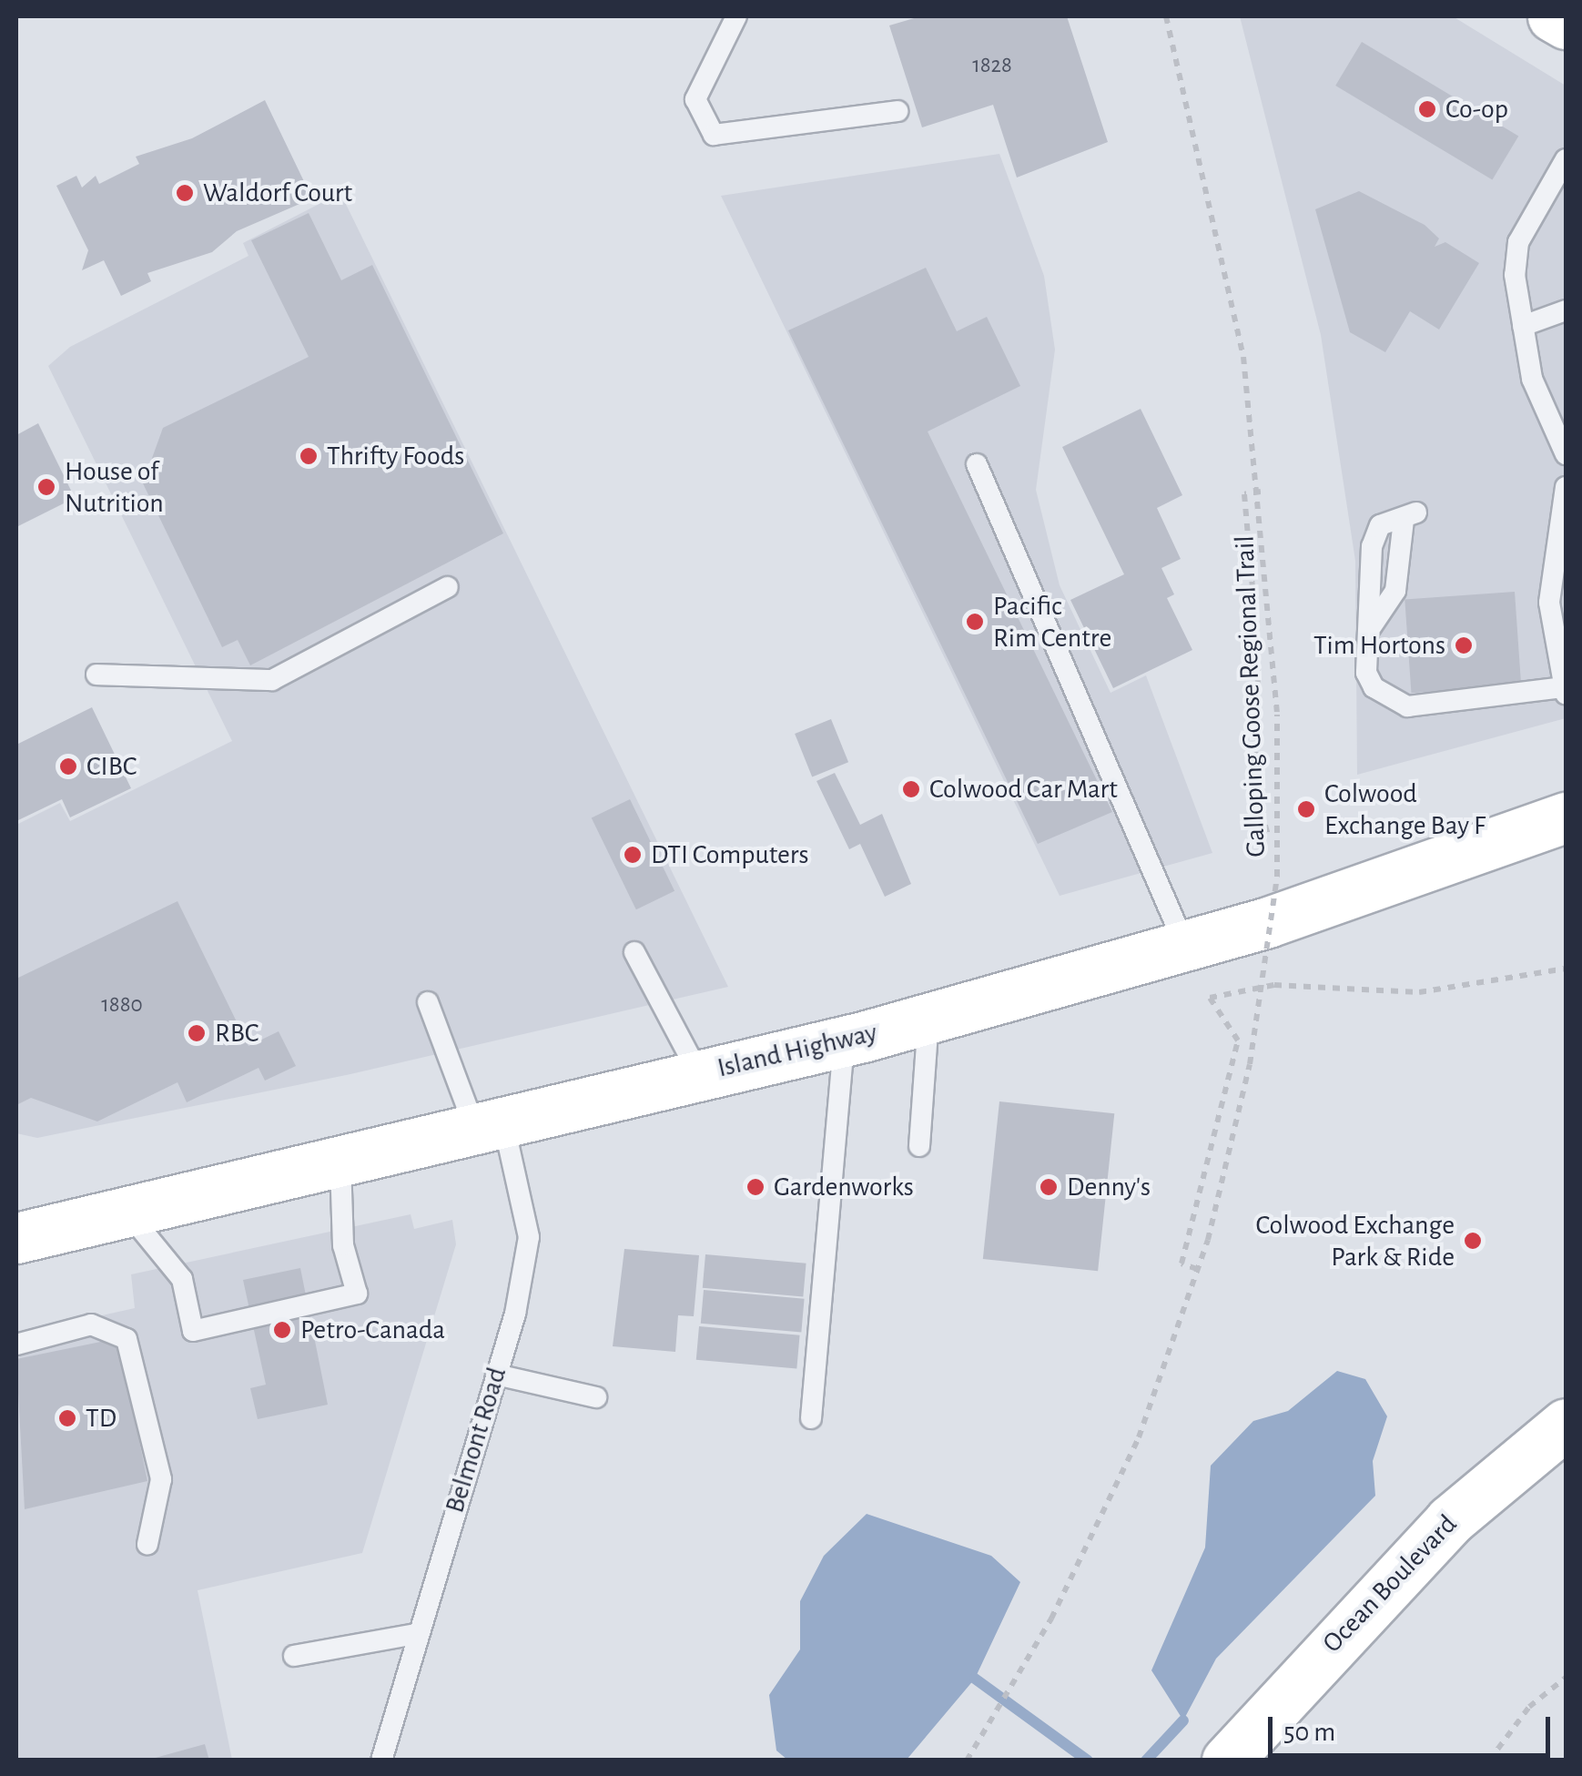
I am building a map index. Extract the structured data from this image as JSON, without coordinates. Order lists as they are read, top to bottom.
{
  "streets": {
    "main road": ["Island Highway", "Ocean Boulevard"],
    "lane": ["Belmont Road"],
    "path": ["Galloping Goose Regional Trail"]
  },
  "crossings": [
    ["Island Highway", "Belmont Road"]
  ],
  "places": [
    "Co-op",
    "Waldorf Court",
    "Thrifty Foods",
    "House of Nutrition",
    "Pacific Rim Centre",
    "Tim Hortons",
    "CIBC",
    "Colwood Car Mart",
    "Colwood Exchange Bay F",
    "DTI Computers",
    "RBC",
    "Gardenworks",
    "Denny's",
    "Colwood Exchange Park & Ride",
    "Petro-Canada",
    "TD"
  ],
  "house_numbers": ["1828", "1880"],
  "scale_bar": "50 m"
}
